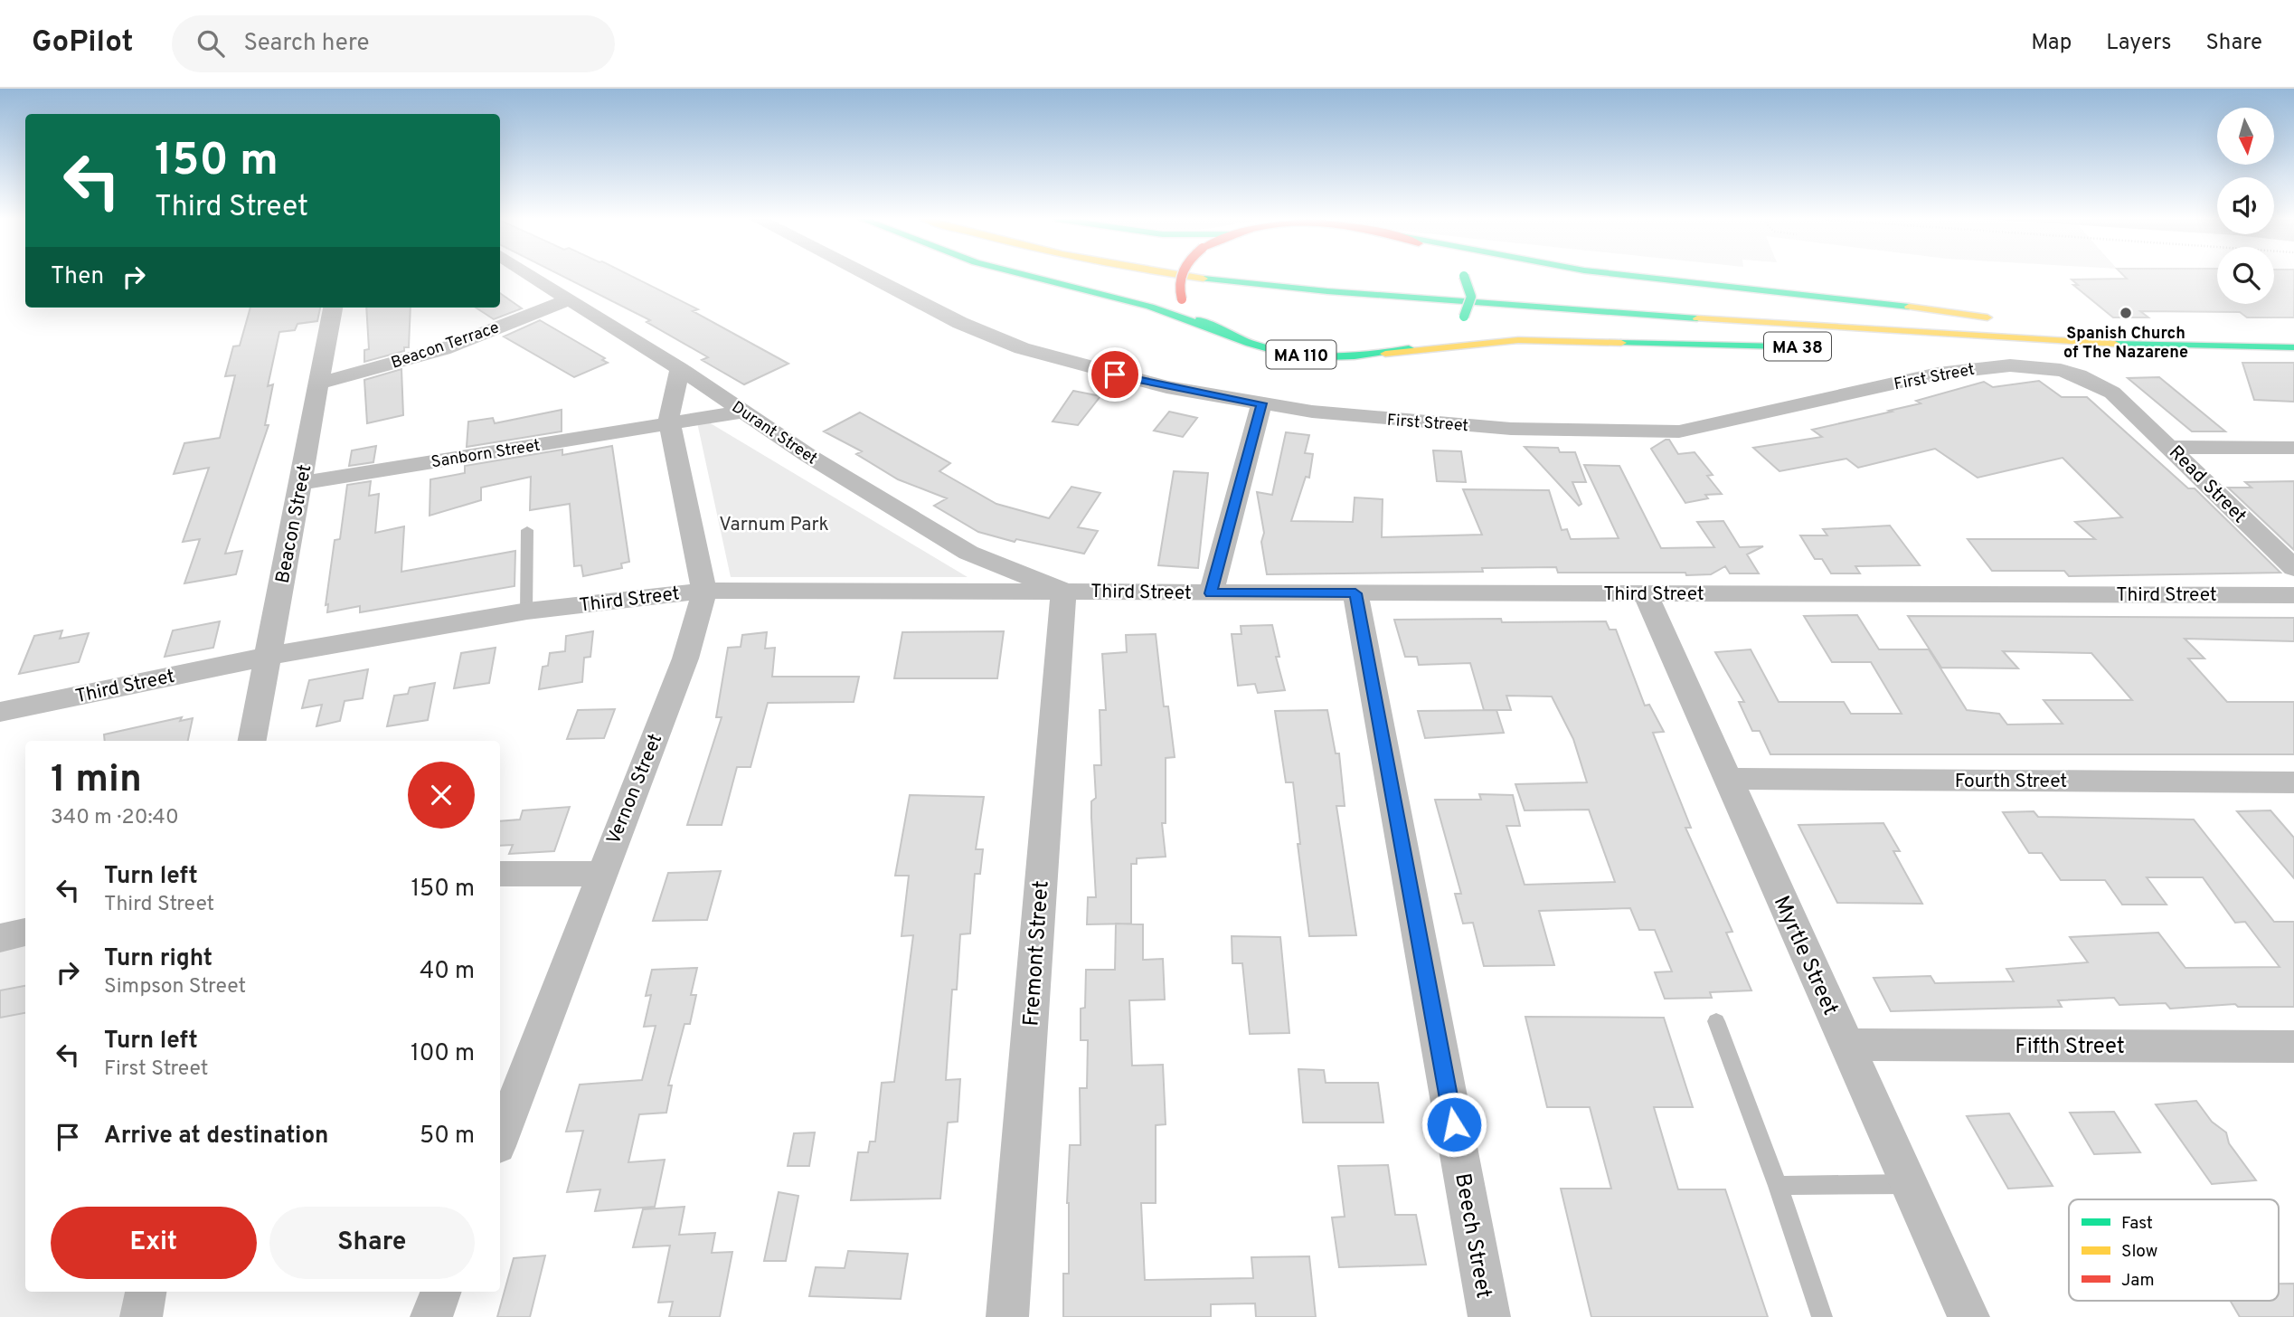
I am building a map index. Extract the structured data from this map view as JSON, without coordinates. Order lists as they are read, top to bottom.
{
  "streets": {
    "main road": ["MA 38", "MA 110"],
    "street": [
      "Beacon Terrace",
      "First Street",
      "Durant Street",
      "Sanborn Street",
      "Read Street",
      "Beacon Street",
      "Third Street",
      "Fourth Street",
      "Vernon Street",
      "Fremont Street",
      "Myrtle Street",
      "Fifth Street",
      "Beech Street"
    ]
  },
  "crossings": [
    ["Beacon Terrace", "Durant Street"],
    ["Beacon Terrace", "Beacon Street"],
    ["MA 38", "MA 110"],
    ["First Street", "Read Street"],
    ["Durant Street", "Third Street"],
    ["Durant Street", "Vernon Street"],
    ["Durant Street", "Fremont Street"],
    ["Sanborn Street", "Beacon Street"],
    ["Sanborn Street", "Vernon Street"],
    ["Beacon Street", "Third Street"],
    ["Third Street", "Vernon Street"],
    ["Third Street", "Fremont Street"],
    ["Third Street", "Myrtle Street"],
    ["Third Street", "Beech Street"],
    ["Fourth Street", "Myrtle Street"],
    ["Myrtle Street", "Fifth Street"]
  ],
  "parks": ["Varnum Park"],
  "places": ["Spanish Church of The Nazarene"],
  "legend": ["Fast", "Slow", "Jam"],
  "north": "bottom",
  "page": {
    "header": "GoPilot",
    "search": "Search here",
    "nav": ["Map", "Layers", "Share"],
    "turn": ["150 m", "Third Street"],
    "then": "Then",
    "heading": ["1 min", "340 m · 20:40"],
    "list": [
      {
        "name": "Turn left",
        "note": "Third Street",
        "value": "150 m"
      },
      {
        "name": "Turn right",
        "note": "Simpson Street",
        "value": "40 m"
      },
      {
        "name": "Turn left",
        "note": "First Street",
        "value": "100 m"
      },
      {
        "name": "Arrive at destination",
        "value": "50 m"
      }
    ],
    "buttons": ["Exit", "Share"]
  }
}
